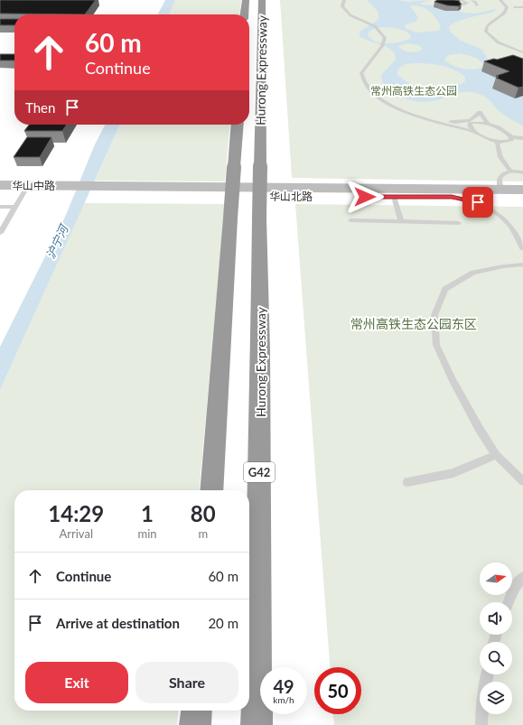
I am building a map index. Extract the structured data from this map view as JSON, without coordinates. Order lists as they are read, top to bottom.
{
  "streets": {
    "highway": ["Hurong Expressway", "G42"],
    "main road": ["华山中路", "华山北路"]
  },
  "crossings": [
    ["华山中路", "华山北路"]
  ],
  "water": ["沪宁河"],
  "parks": ["常州高铁生态公园", "常州高铁生态公园东区"],
  "north": "right",
  "page": {
    "turn": ["60 m", "Continue"],
    "then": "Then",
    "eta": [
      "14:29",
      "Arrival",
      "1",
      "min",
      "80",
      "m"
    ],
    "list": [
      {
        "name": "Continue",
        "value": "60 m"
      },
      {
        "name": "Arrive at destination",
        "value": "20 m"
      }
    ],
    "buttons": ["Exit", "Share"],
    "speed": "49 km/h",
    "limit": "50"
  }
}
